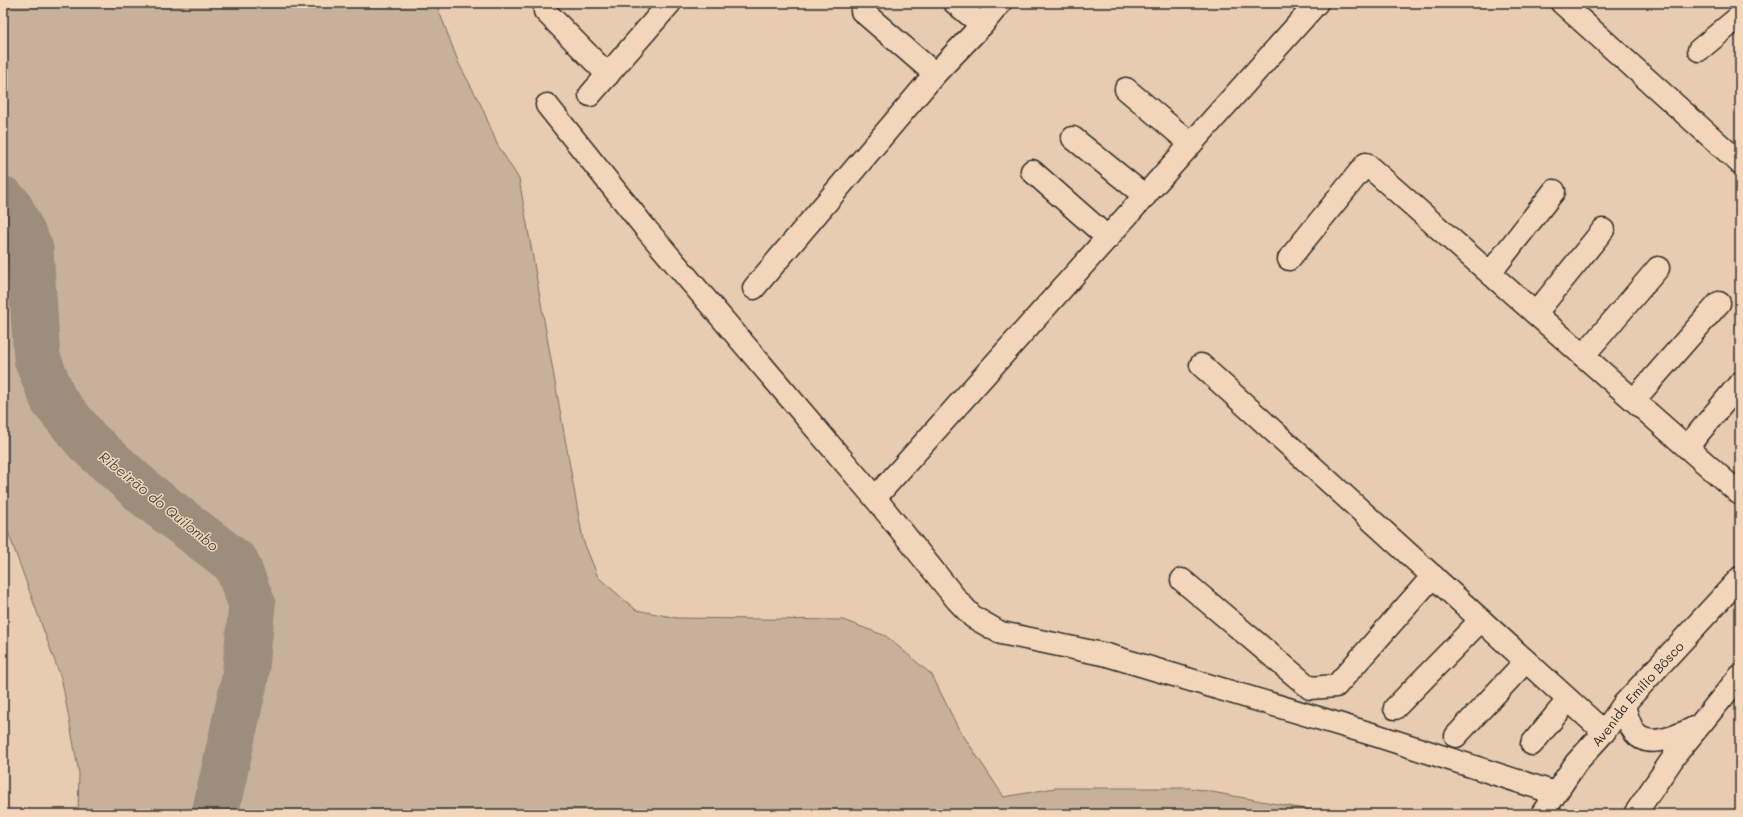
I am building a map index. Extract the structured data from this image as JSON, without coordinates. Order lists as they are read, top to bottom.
{
  "streets": {
    "street": ["Avenida Emílio Bôsco"]
  },
  "water": ["Ribeirão do Quilombo"]
}
